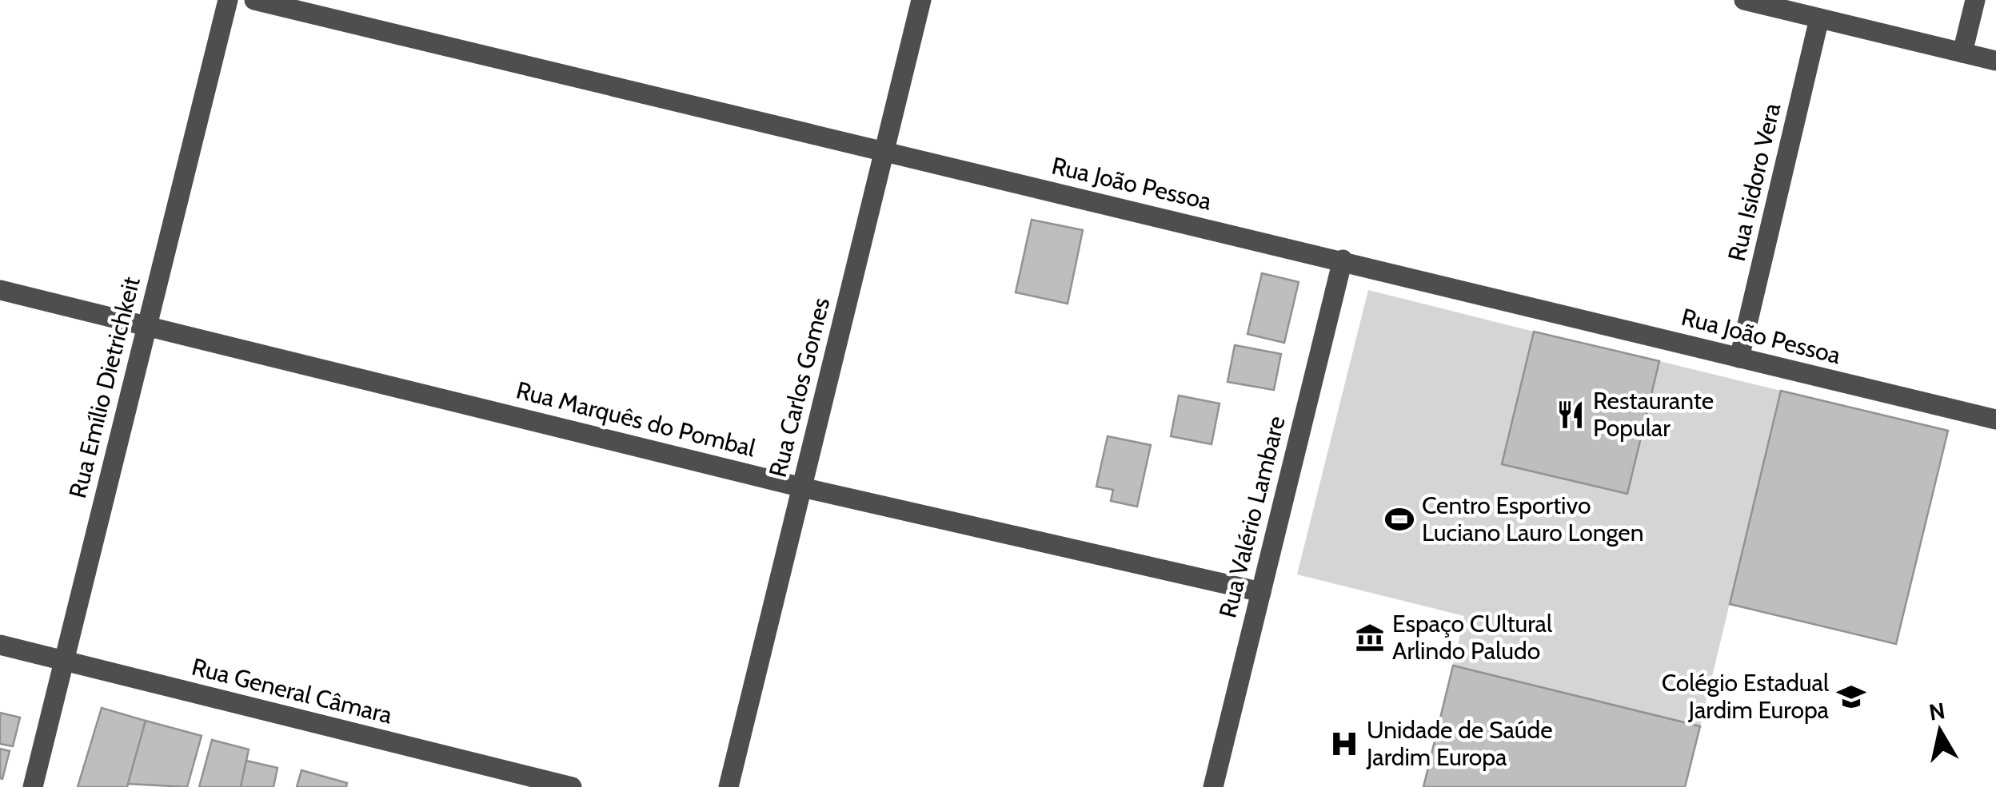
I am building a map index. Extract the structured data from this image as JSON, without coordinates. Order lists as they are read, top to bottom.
{
  "streets": {
    "street": [
      "Rua Isidoro Vera",
      "Rua João Pessoa",
      "Rua Emílio Dietrichkeit",
      "Rua Carlos Gomes",
      "Rua Marquês do Pombal",
      "Rua Valério Lambare",
      "Rua General Câmara"
    ]
  },
  "crossings": [
    ["Rua Isidoro Vera", "Rua João Pessoa"],
    ["Rua João Pessoa", "Rua Carlos Gomes"],
    ["Rua João Pessoa", "Rua Valério Lambare"],
    ["Rua Emílio Dietrichkeit", "Rua Marquês do Pombal"],
    ["Rua Emílio Dietrichkeit", "Rua General Câmara"],
    ["Rua Carlos Gomes", "Rua Marquês do Pombal"],
    ["Rua Marquês do Pombal", "Rua Valério Lambare"]
  ],
  "places": {
    "restaurant": ["Restaurante Popular"],
    "sports": ["Centro Esportivo Luciano Lauro Longen"],
    "museum": ["Espaço CUltural Arlindo Paludo"],
    "school or university": ["Colégio Estadual Jardim Europa"],
    "hospital": ["Unidade de Saúde Jardim Europa"]
  },
  "north": "top"
}
